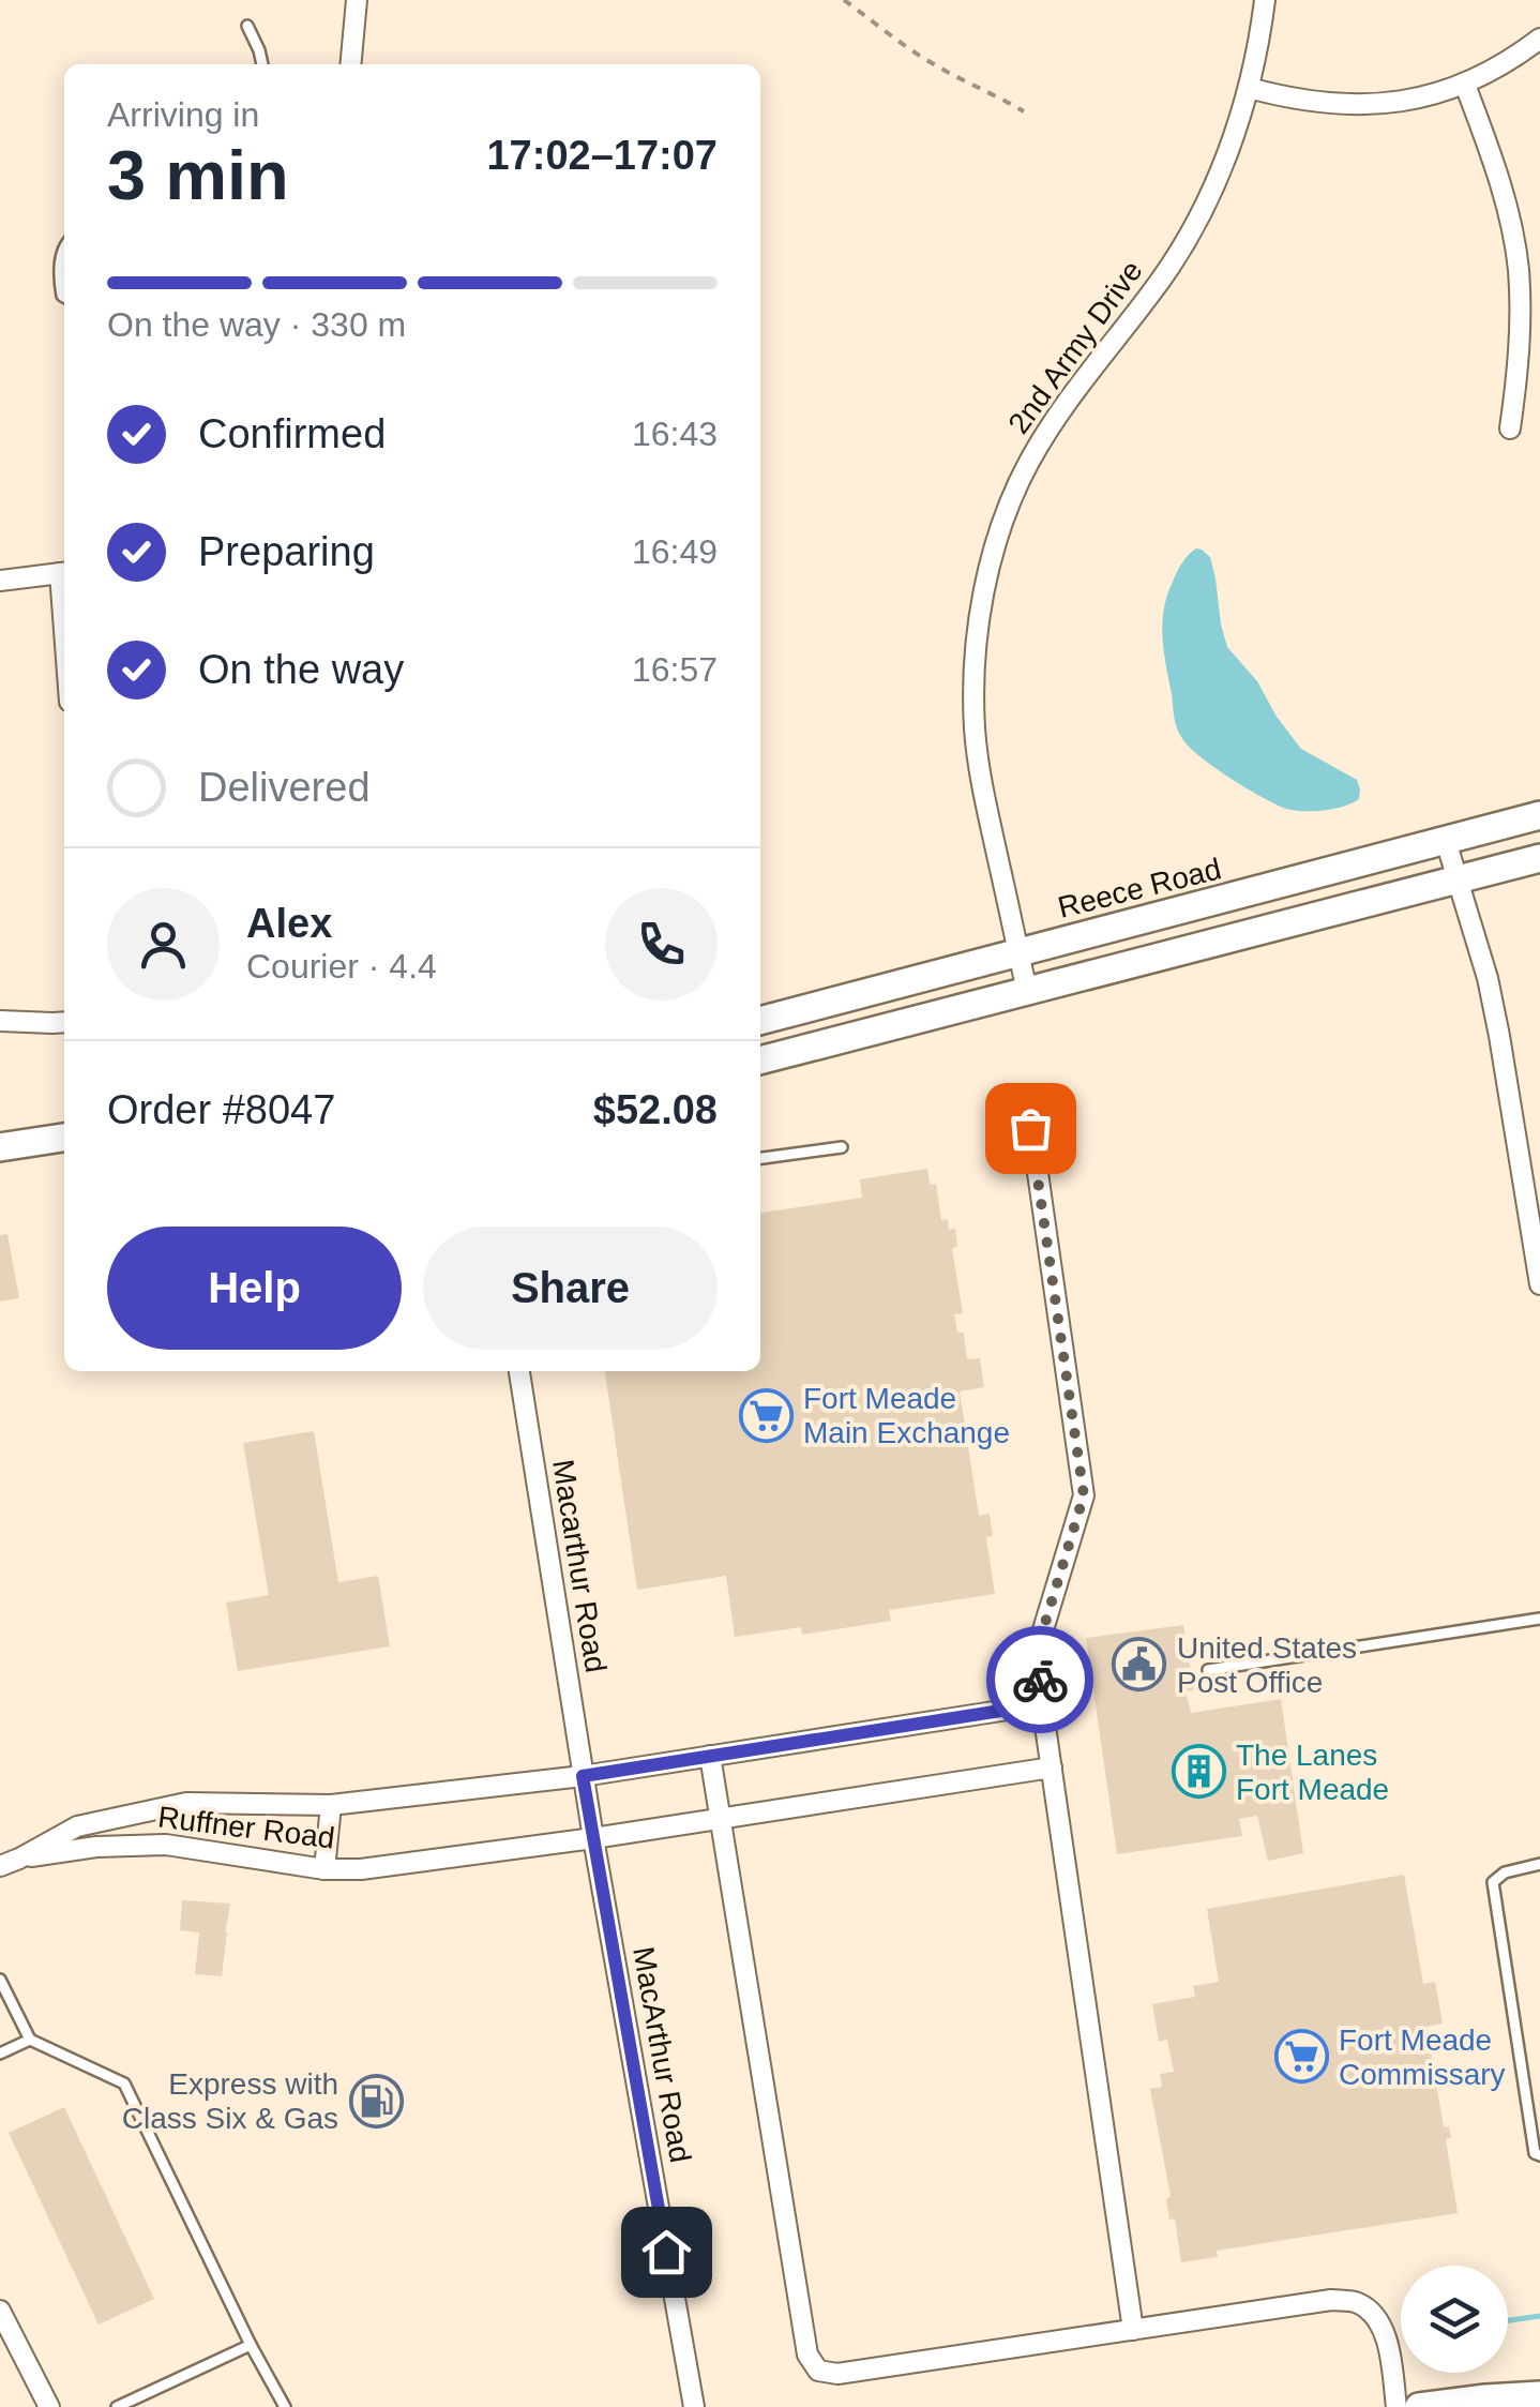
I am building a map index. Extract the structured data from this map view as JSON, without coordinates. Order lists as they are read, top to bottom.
{
  "streets": {
    "street": [
      "2nd Army Drive",
      "Reece Road",
      "Macarthur Road",
      "Ruffner Road",
      "MacArthur Road"
    ]
  },
  "crossings": [
    ["2nd Army Drive", "Reece Road"],
    ["Macarthur Road", "Ruffner Road"],
    ["Macarthur Road", "MacArthur Road"],
    ["Ruffner Road", "MacArthur Road"]
  ],
  "places": {
    "supermarket": ["Fort Meade Main Exchange", "Fort Meade Commissary"],
    "public building": ["United States Post Office"],
    "building": ["The Lanes Fort Meade"],
    "fuel station": ["Express with Class Six & Gas"]
  },
  "page": {
    "heading": ["3 min", "Arriving in", "17:02–17:07"],
    "panel": [
      "Alex",
      "Courier · 4.4",
      "Order #8047",
      "$52.08"
    ],
    "bar": "On the way · 330 m",
    "list": [
      ["Confirmed", "16:43"],
      ["Preparing", "16:49"],
      ["On the way", "16:57"],
      "Delivered"
    ],
    "buttons": ["Help", "Share"]
  }
}
